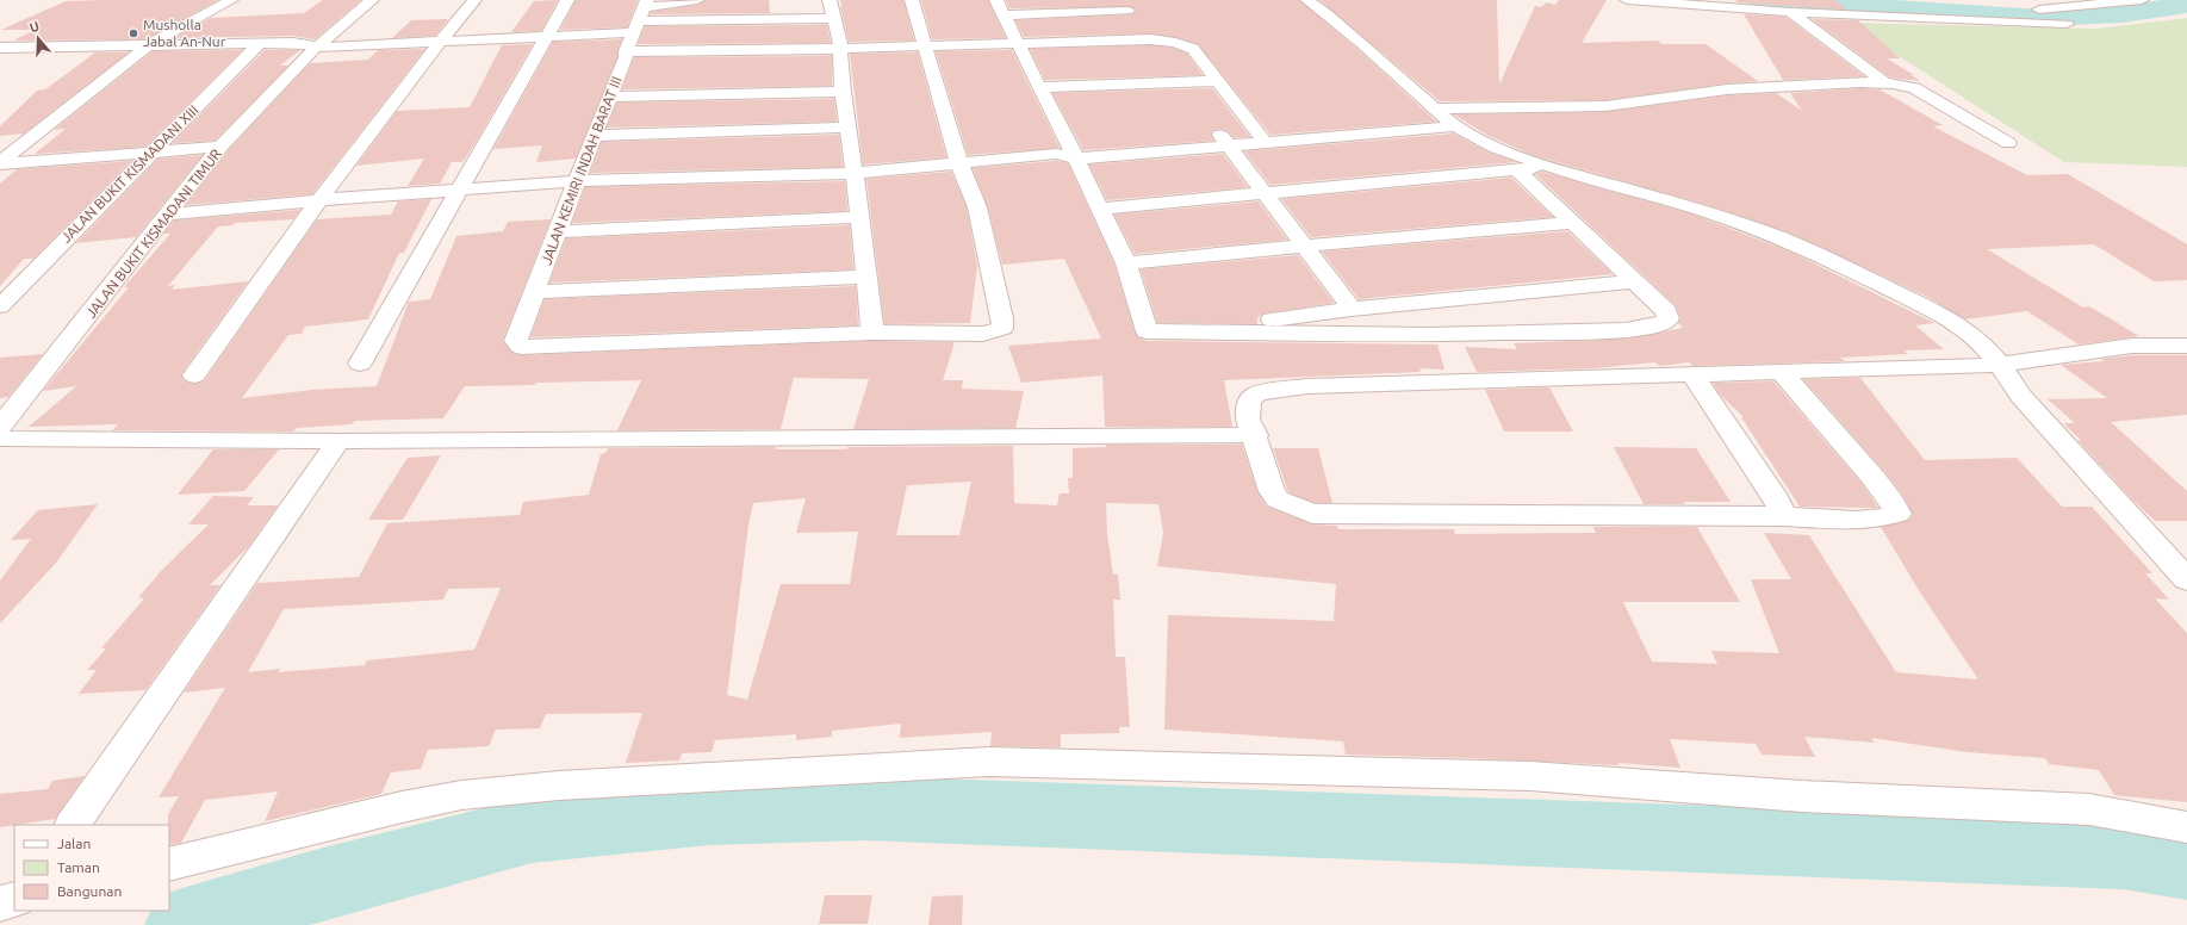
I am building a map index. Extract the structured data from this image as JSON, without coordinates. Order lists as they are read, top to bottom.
{
  "streets": {
    "street": ["JALAN KEMIRI INDAH BARAT III", "JALAN BUKIT KISMADANI XIII", "JALAN BUKIT KISMADANI TIMUR"]
  },
  "places": ["Musholla Jabal An-Nur"],
  "legend": ["Jalan", "Taman", "Bangunan"],
  "north": "top"
}
